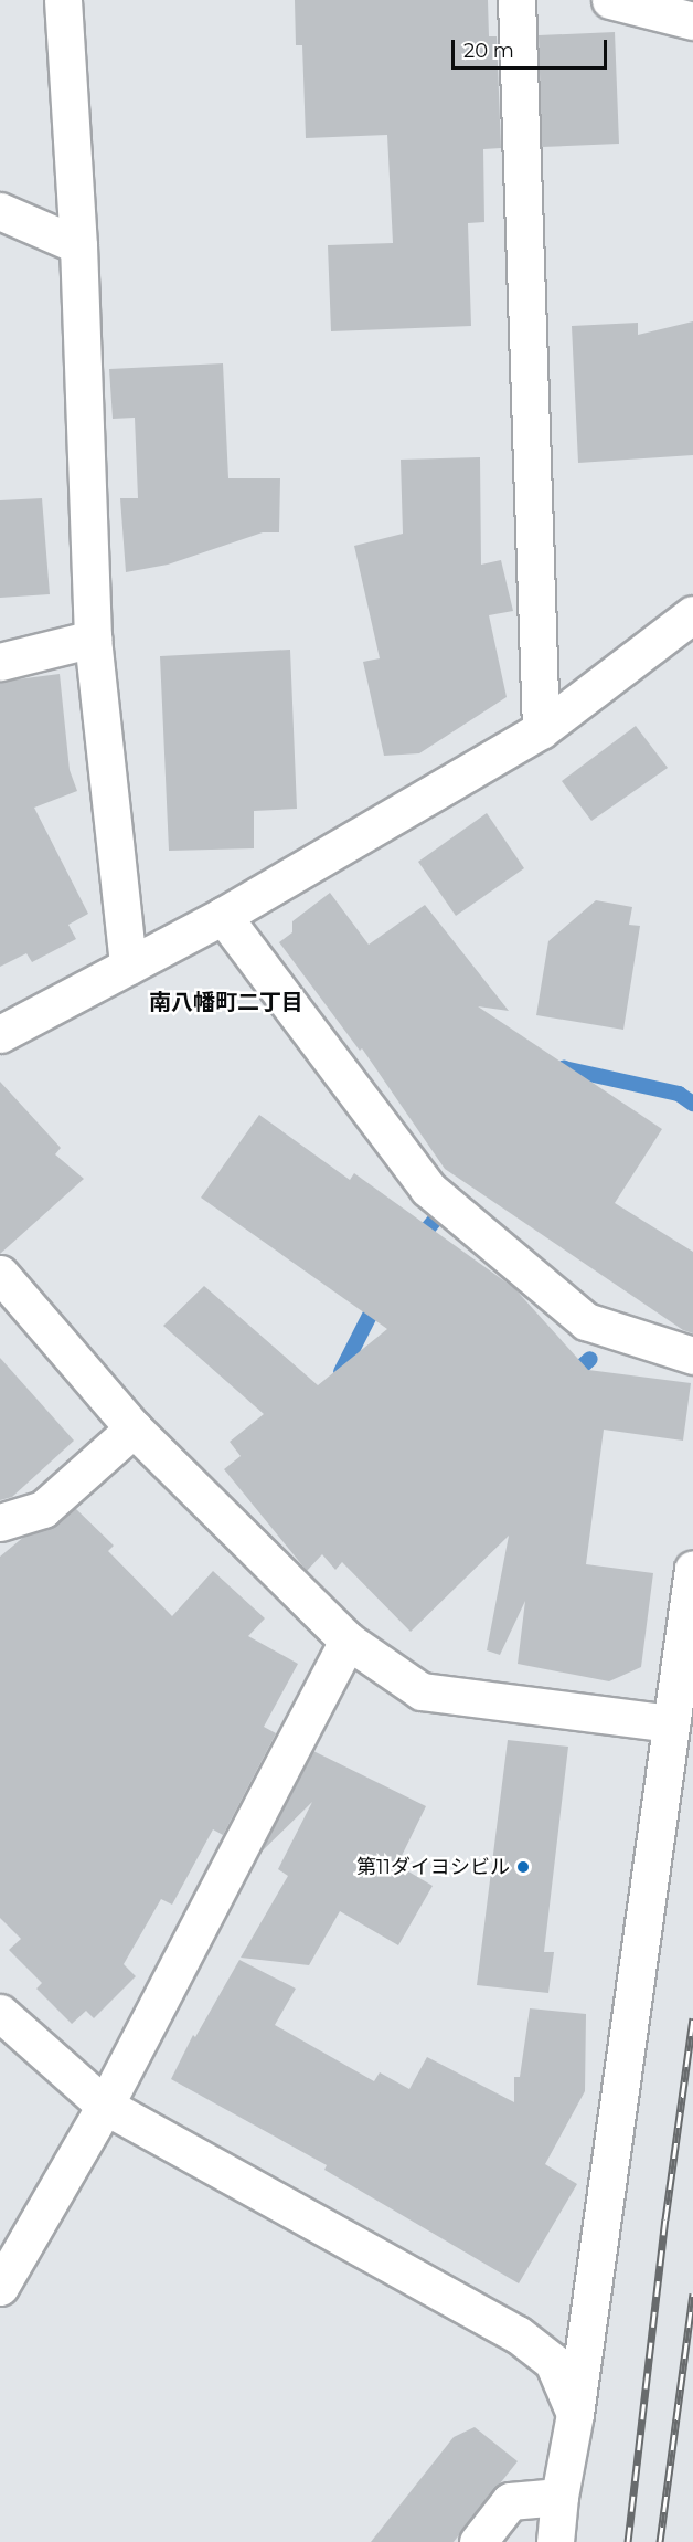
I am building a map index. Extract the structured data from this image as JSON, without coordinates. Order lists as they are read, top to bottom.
{
  "districts": ["南八幡町二丁目"],
  "places": ["第11ダイヨシビル"],
  "scale_bar": "20 m"
}
